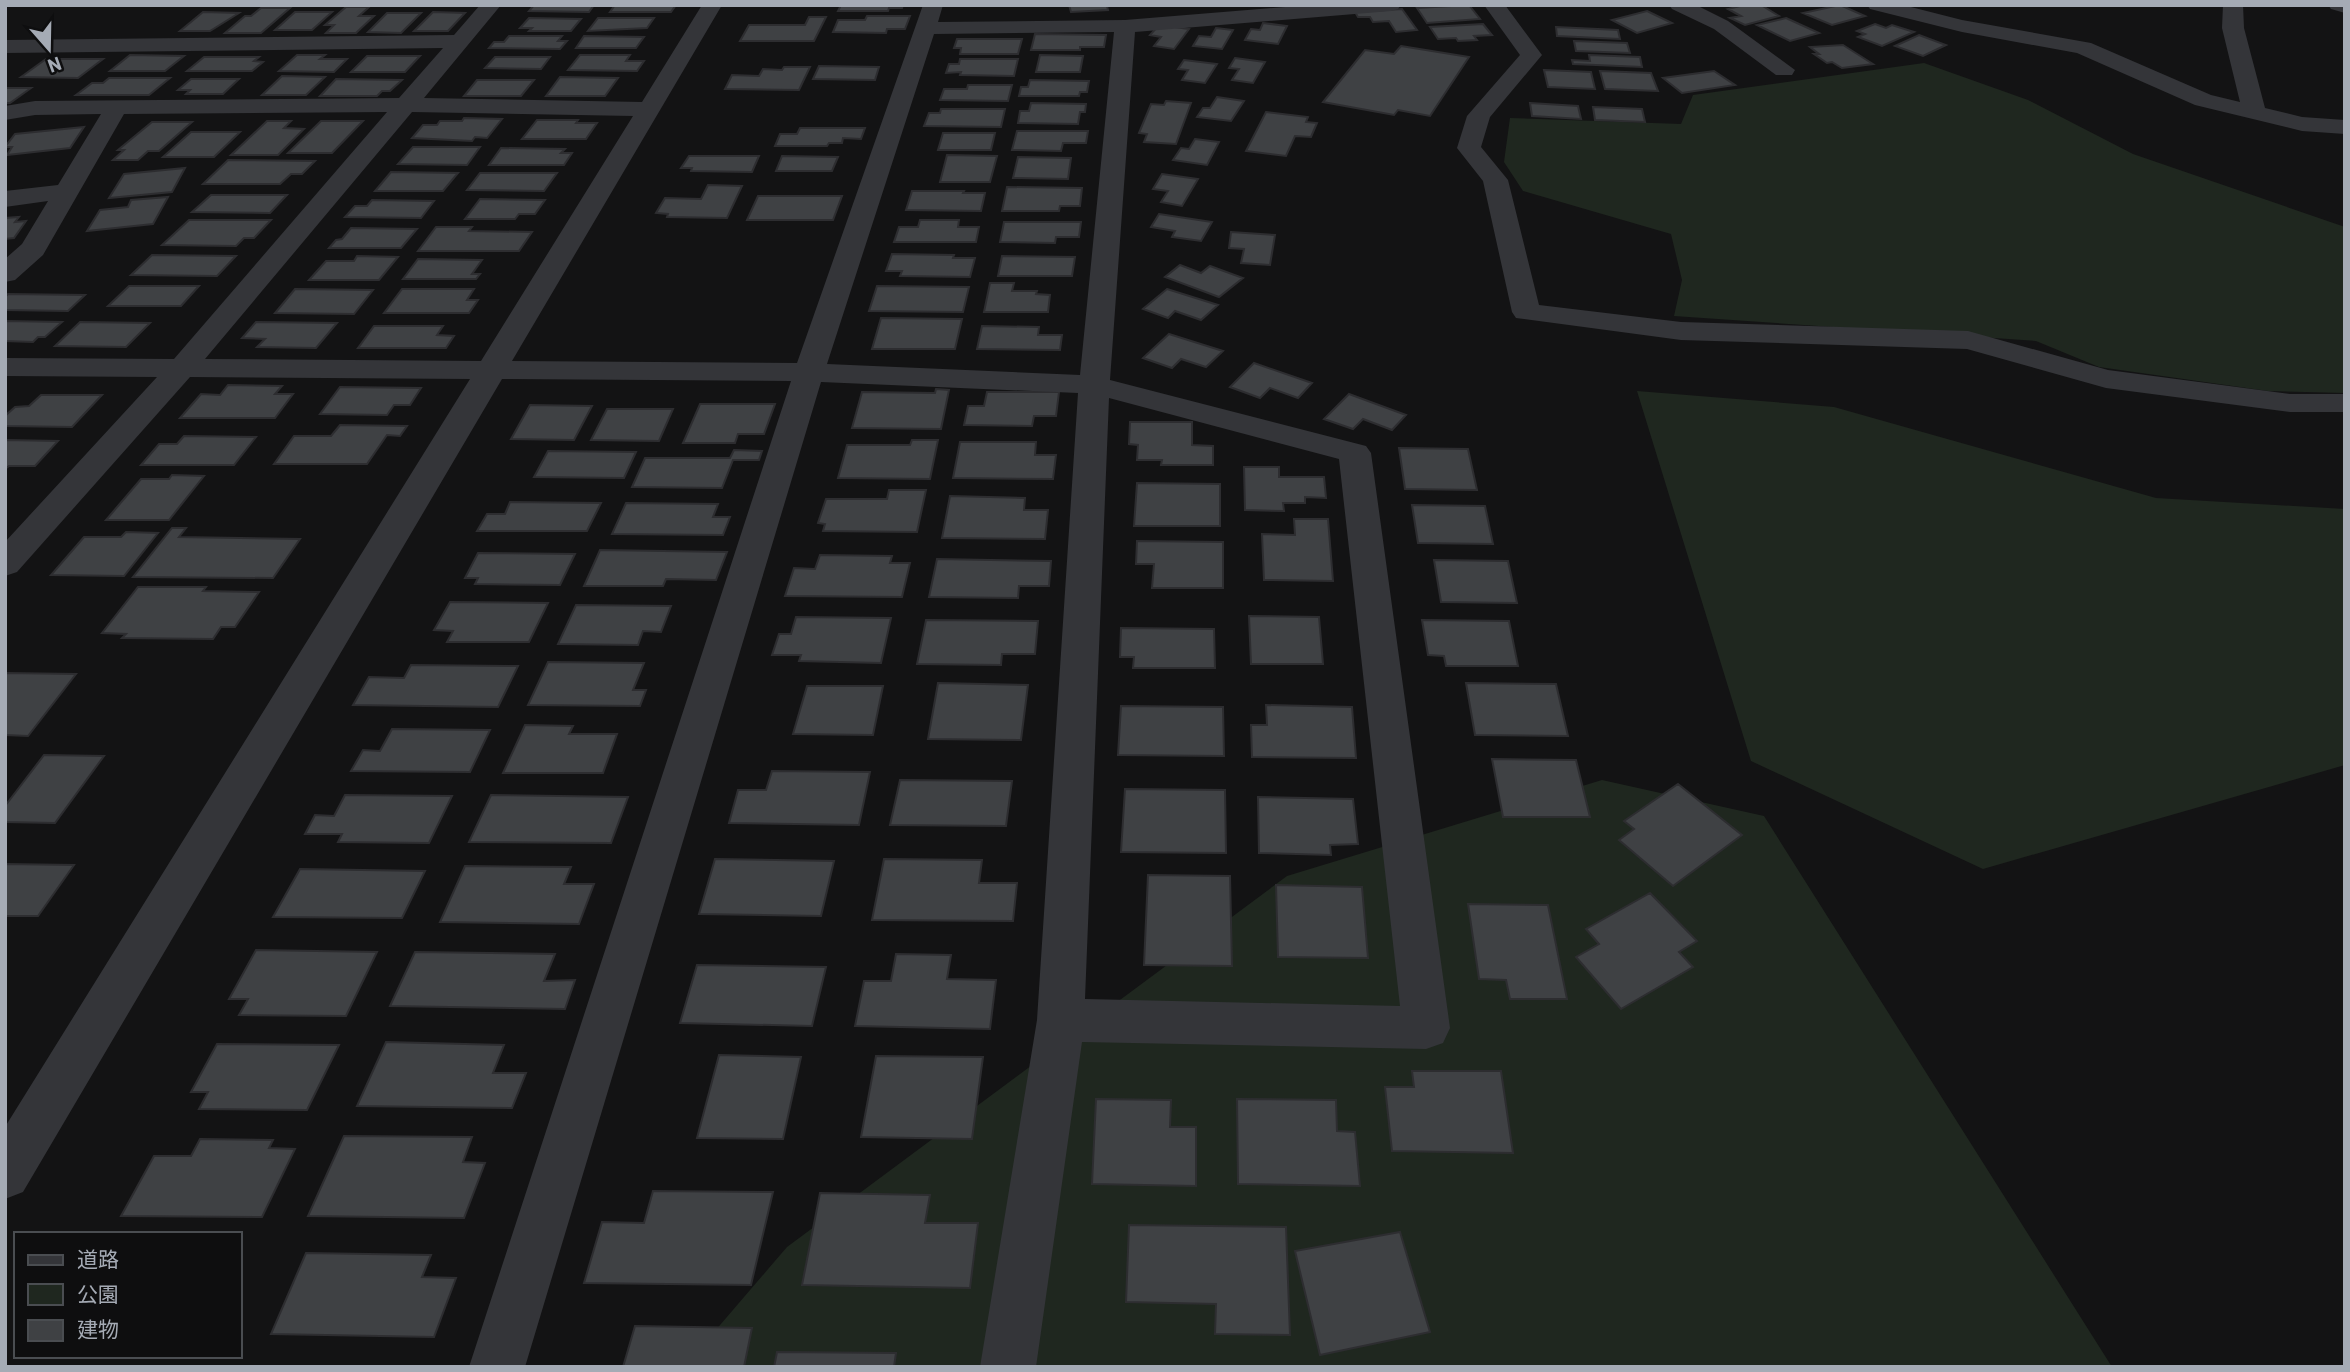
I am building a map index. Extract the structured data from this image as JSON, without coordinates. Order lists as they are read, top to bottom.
{
  "legend": ["道路", "公園", "建物"],
  "north": "bottom"
}
